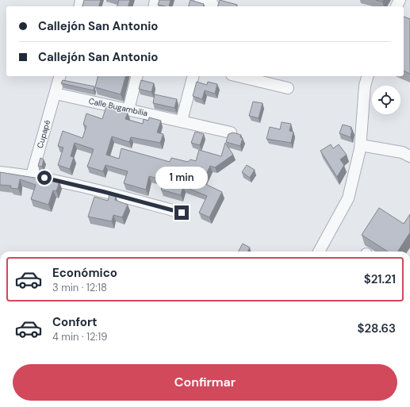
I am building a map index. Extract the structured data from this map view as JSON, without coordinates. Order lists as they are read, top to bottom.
{
  "streets": {
    "street": ["Calle Bugambilia", "Cupapé"]
  },
  "crossings": [
    ["Calle Bugambilia", "Cupapé"]
  ],
  "page": {
    "banner": ["Callejón San Antonio", "Callejón San Antonio"],
    "bubble": "1 min",
    "list": [
      {
        "name": "Económico",
        "note": "3 min · 12:18",
        "value": "$21.21"
      },
      {
        "name": "Confort",
        "note": "4 min · 12:19",
        "value": "$28.63"
      }
    ],
    "buttons": "Confirmar"
  }
}
